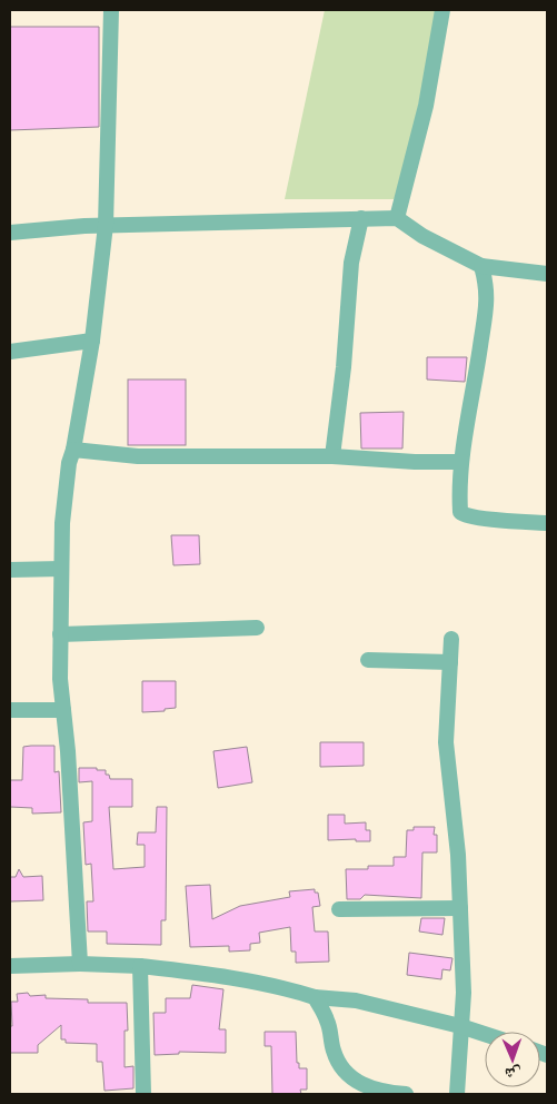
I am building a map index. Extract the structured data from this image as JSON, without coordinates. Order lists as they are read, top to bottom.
{
  "north": "bottom"
}
